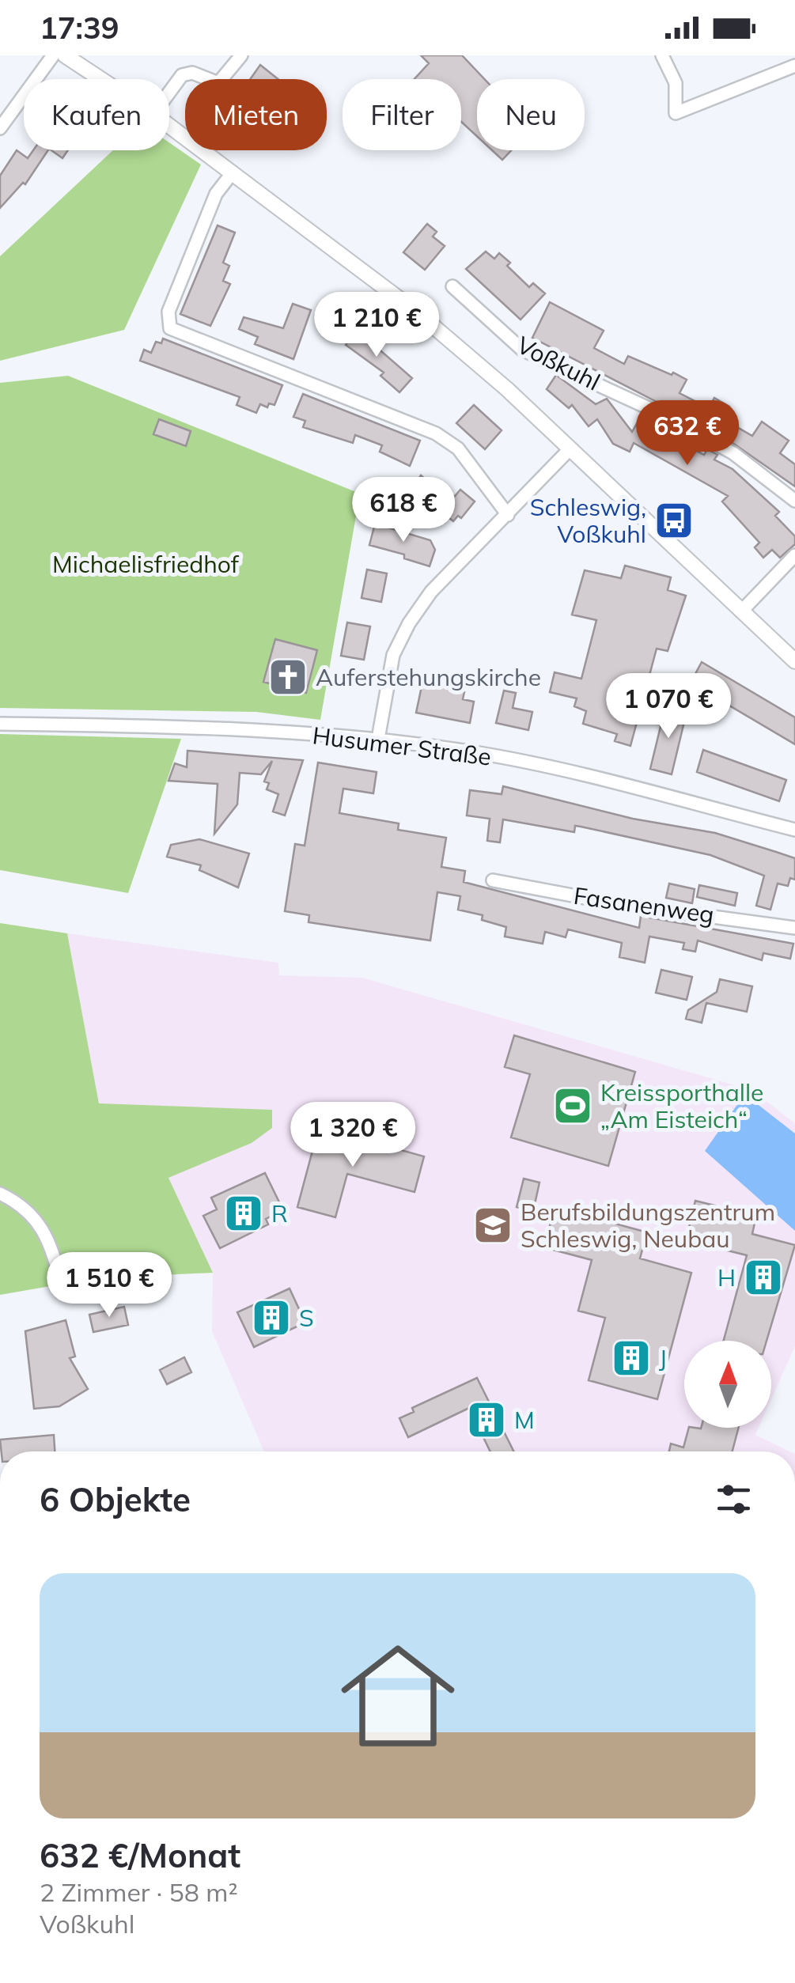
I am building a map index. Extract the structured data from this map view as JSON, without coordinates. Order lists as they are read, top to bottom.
{
  "streets": {
    "street": ["Voßkuhl", "Husumer Straße", "Fasanenweg"]
  },
  "parks": ["Michaelisfriedhof"],
  "places": {
    "bus stop": ["Schleswig, Voßkuhl"],
    "church": ["Auferstehungskirche"],
    "sports": ["Kreissporthalle „Am Eisteich“"],
    "building": [
      "R",
      "H",
      "S",
      "J",
      "M"
    ],
    "school or university": ["Berufsbildungszentrum Schleswig, Neubau"]
  },
  "north": "top",
  "page": {
    "status": "17:39",
    "chip": [
      "Kaufen",
      "Mieten",
      "Filter",
      "Neu"
    ],
    "price": [
      "1 210 €",
      "632 €",
      "618 €",
      "1 070 €",
      "1 320 €",
      "1 510 €"
    ],
    "heading": "6 Objekte",
    "list": [
      {
        "name": "632 €/Monat",
        "note": "2 Zimmer · 58 m² · Voßkuhl"
      }
    ]
  }
}
